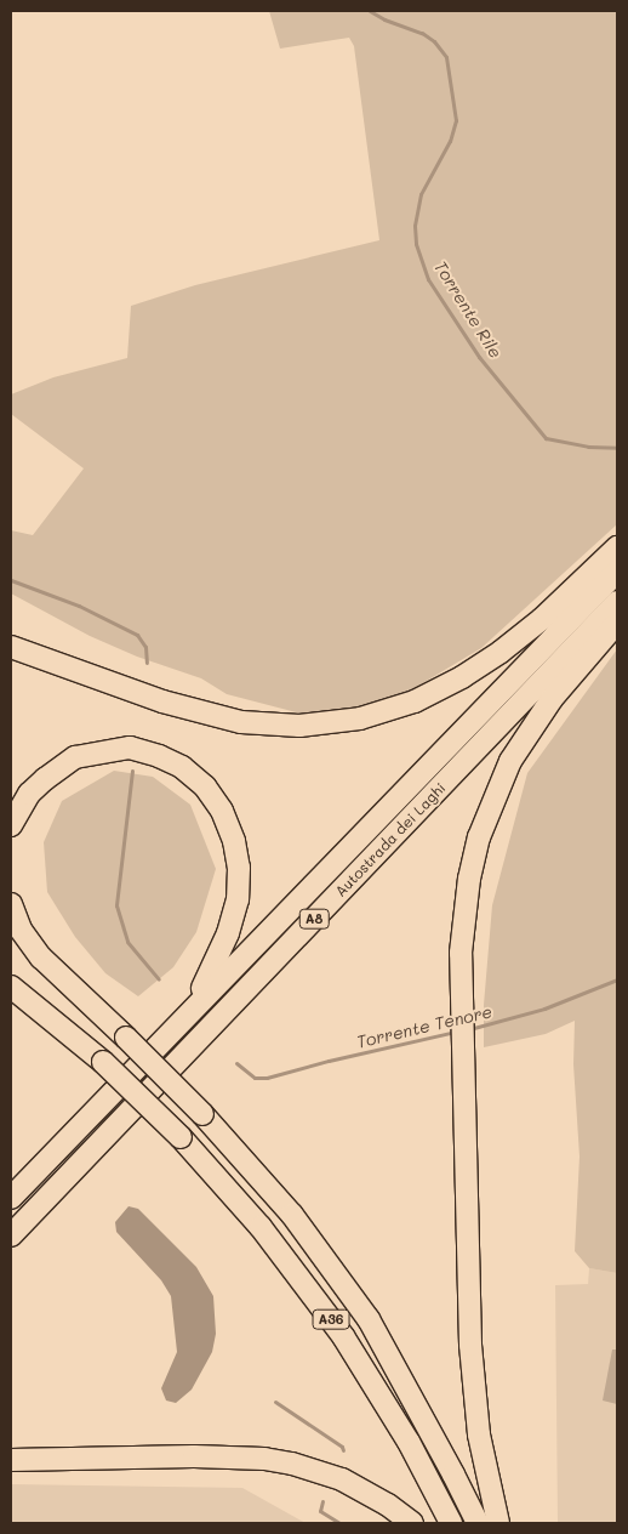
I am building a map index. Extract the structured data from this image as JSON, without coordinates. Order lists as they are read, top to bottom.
{
  "streets": {
    "highway": ["Autostrada dei Laghi", "A8", "A36"]
  },
  "water": ["Torrente Rile", "Torrente Tenore"]
}
